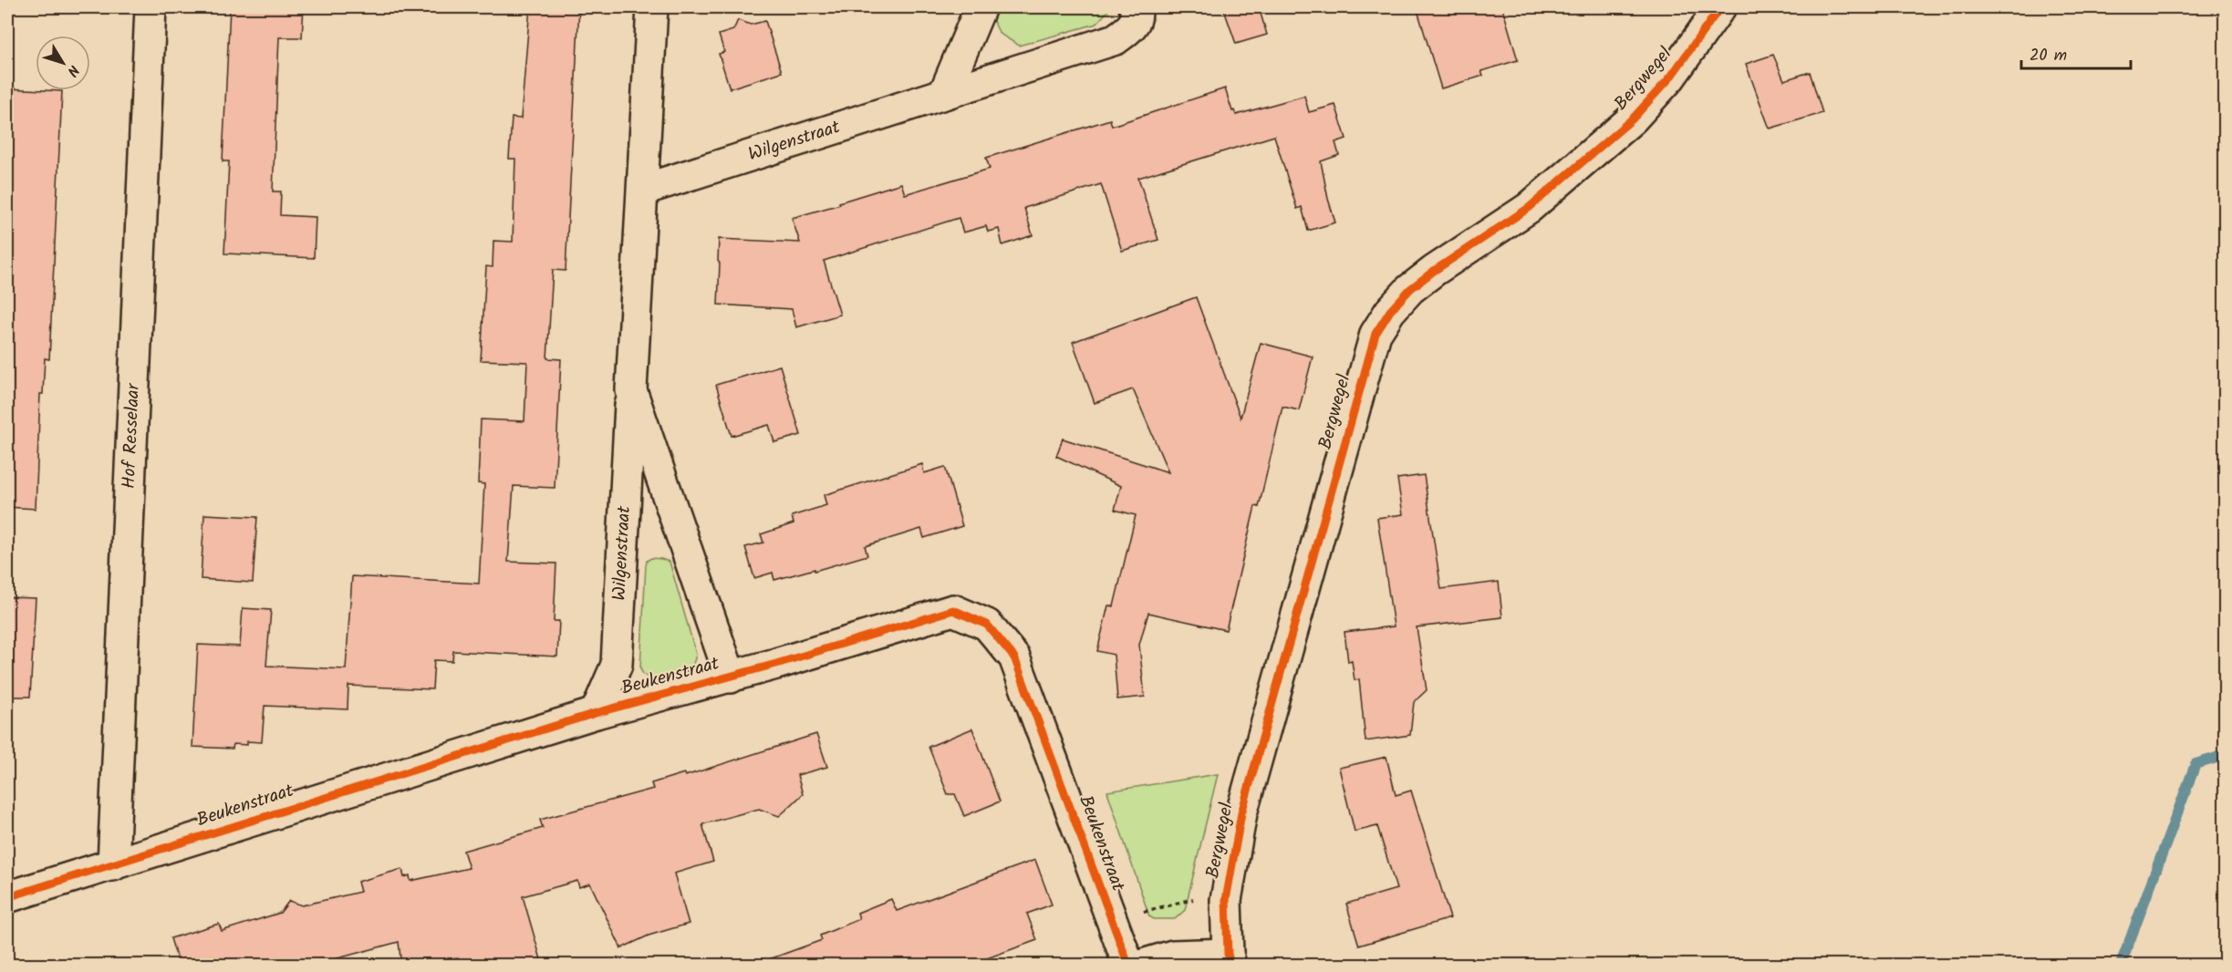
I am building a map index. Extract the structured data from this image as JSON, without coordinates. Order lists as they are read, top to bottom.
{
  "streets": {
    "street": [
      "Bergwegel",
      "Wilgenstraat",
      "Hof Resselaar",
      "Beukenstraat"
    ]
  },
  "crossings": [
    ["Wilgenstraat", "Beukenstraat"],
    ["Hof Resselaar", "Beukenstraat"]
  ],
  "scale_bar": "20 m",
  "north": "bottom right"
}
